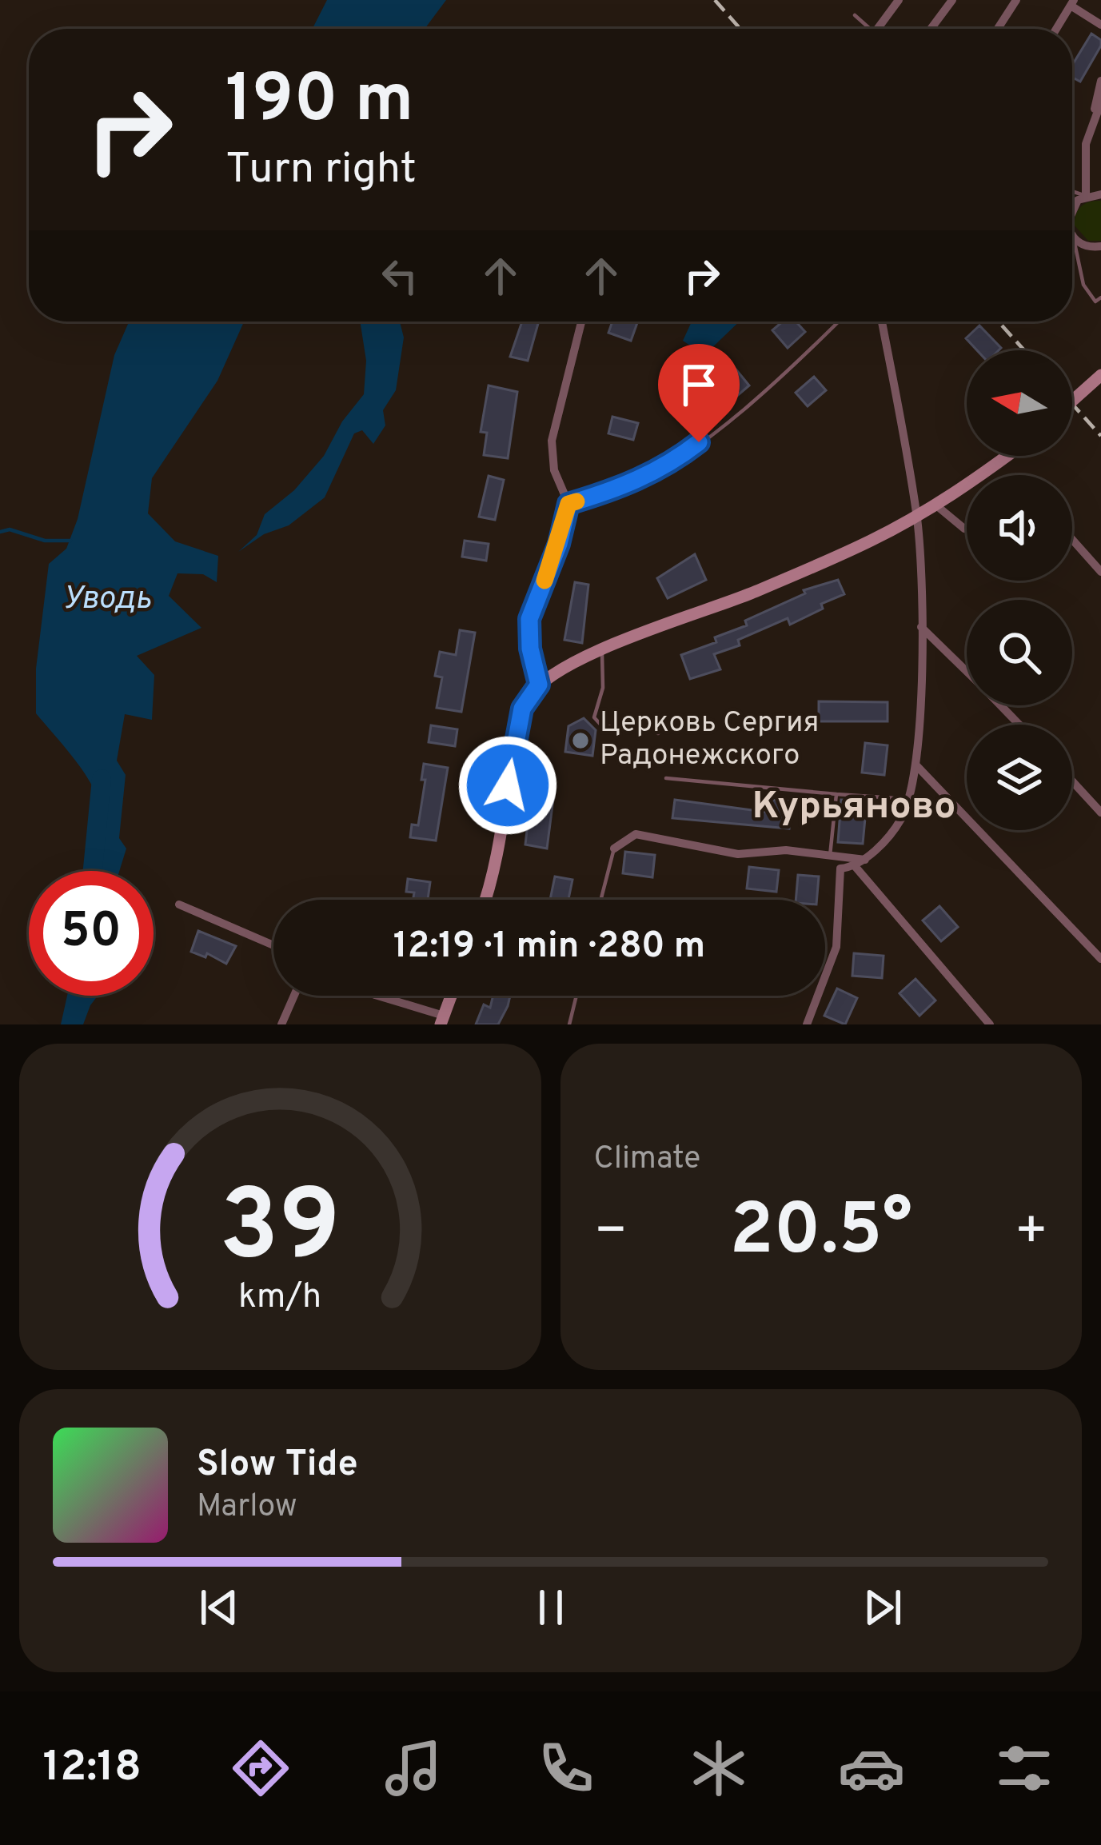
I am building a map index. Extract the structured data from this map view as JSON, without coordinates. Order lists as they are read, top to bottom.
{
  "districts": ["Курьяново"],
  "water": ["Уводь"],
  "places": ["Церковь Сергия Радонежского"],
  "north": "left",
  "page": {
    "turn": ["190 m", "Turn right"],
    "limit": "50",
    "trip": "12:19 · 1 min · 280 m",
    "tile": "Climate",
    "heat": ["−", "20.5°", "+"],
    "song": ["Slow Tide", "Marlow"],
    "tabs": "12:18",
    "gauge": ["39", "km/h"]
  }
}
